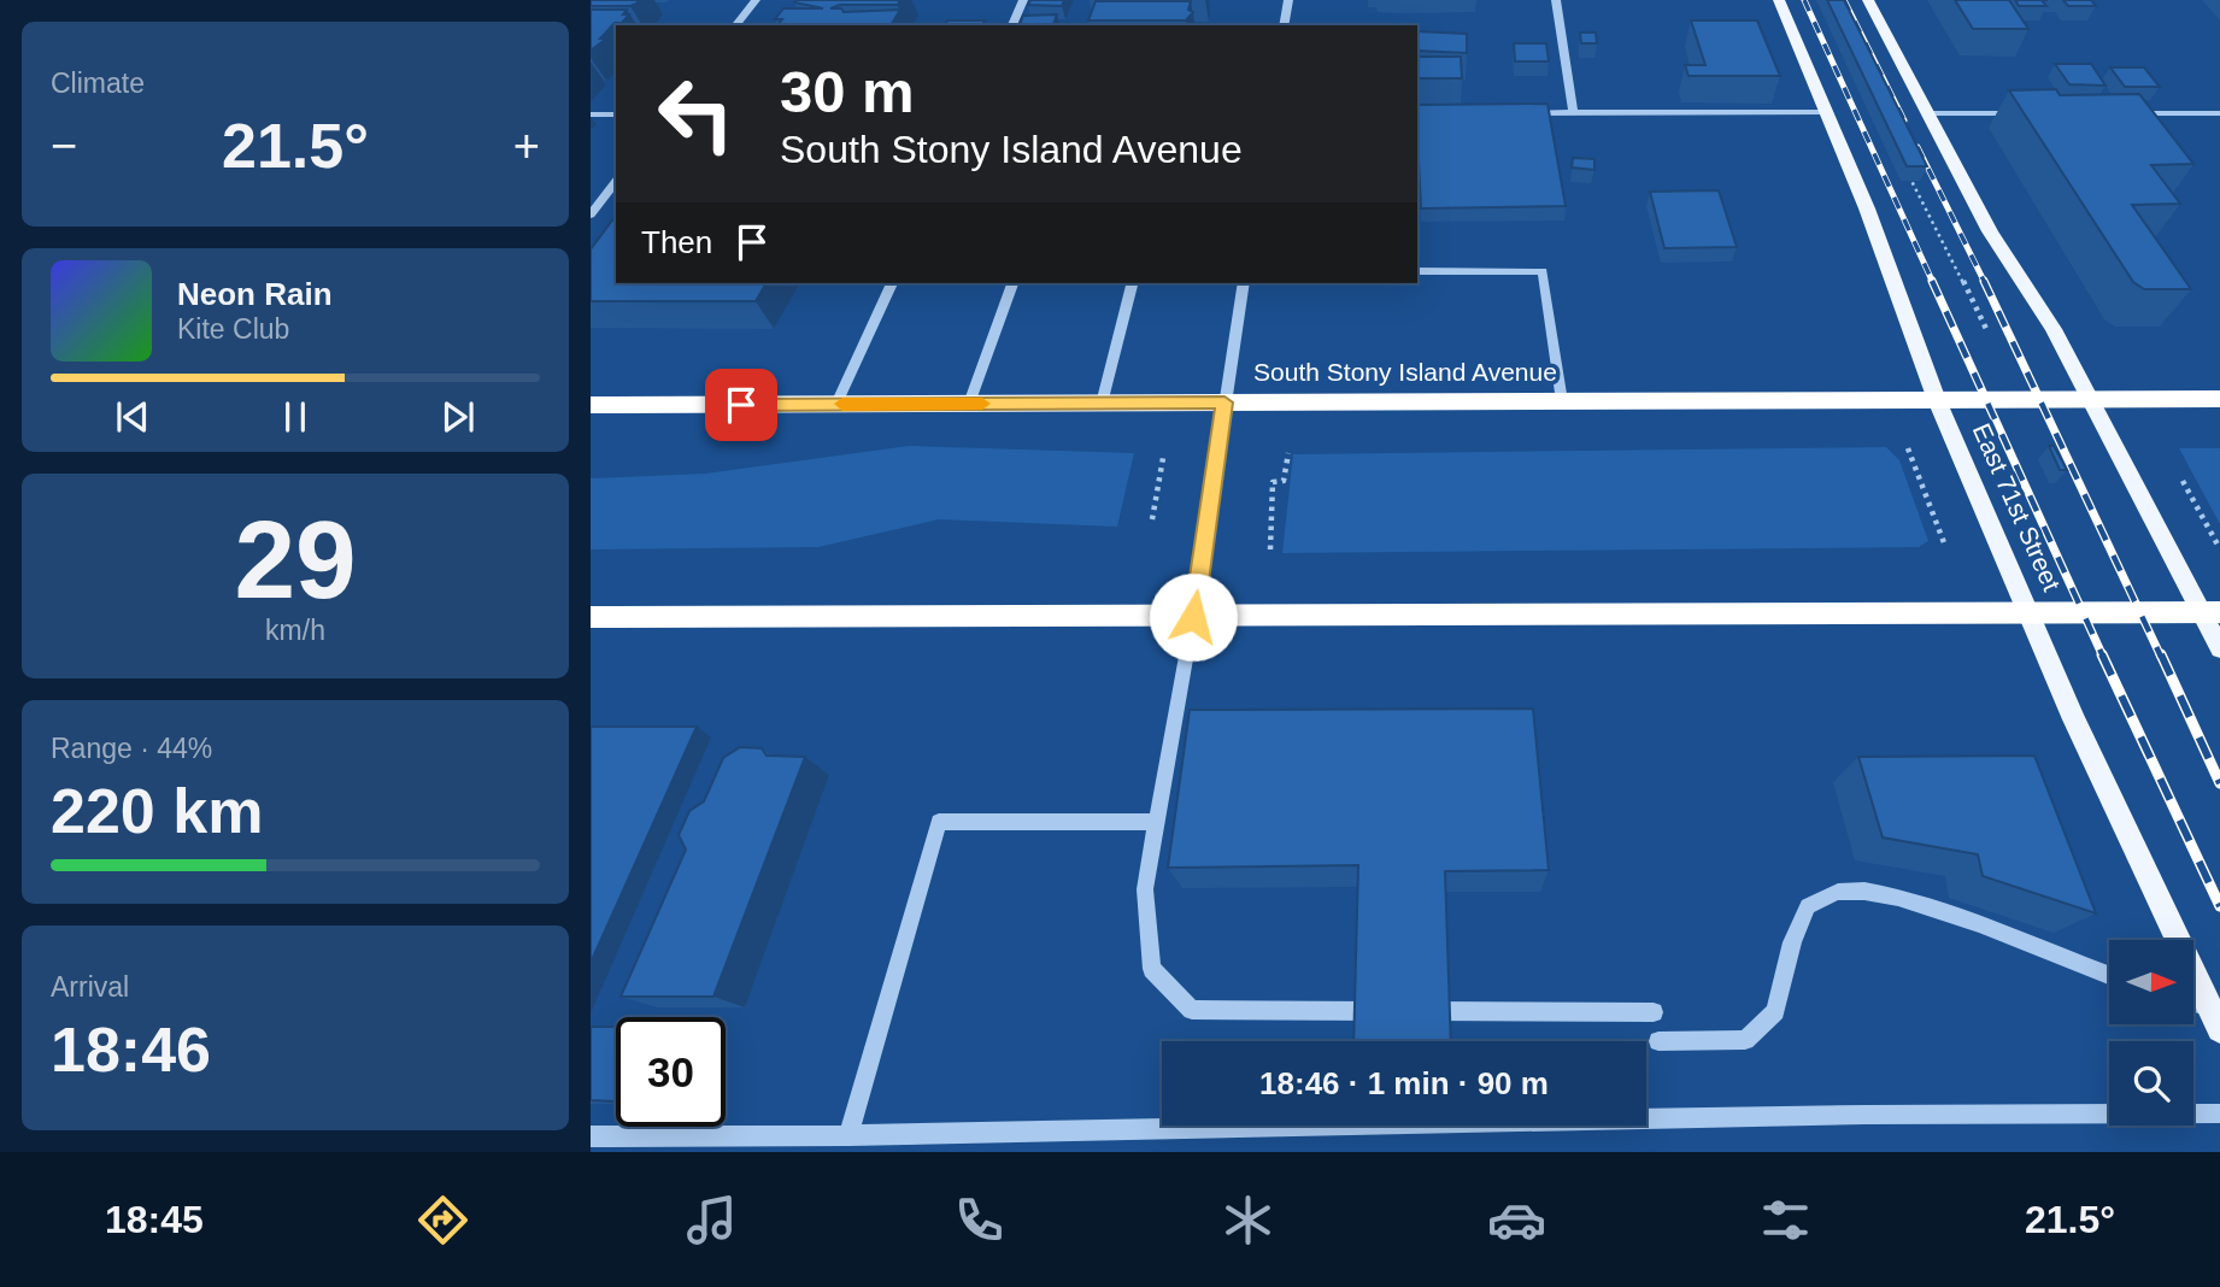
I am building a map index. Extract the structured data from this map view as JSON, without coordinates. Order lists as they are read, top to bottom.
{
  "streets": {
    "highway": ["South Stony Island Avenue"],
    "main road": ["East 71st Street"]
  },
  "crossings": [
    ["South Stony Island Avenue", "East 71st Street"]
  ],
  "north": "right",
  "page": {
    "tile": [
      "Climate",
      ["29", "km/h"],
      ["Range · 44%", "220 km"],
      ["Arrival", "18:46"]
    ],
    "turn": ["30 m", "South Stony Island Avenue"],
    "heat": ["−", "21.5°", "+"],
    "then": "Then",
    "song": ["Neon Rain", "Kite Club"],
    "limit": "30",
    "trip": "18:46 · 1 min · 90 m",
    "tabs": ["18:45", "21.5°"]
  }
}
